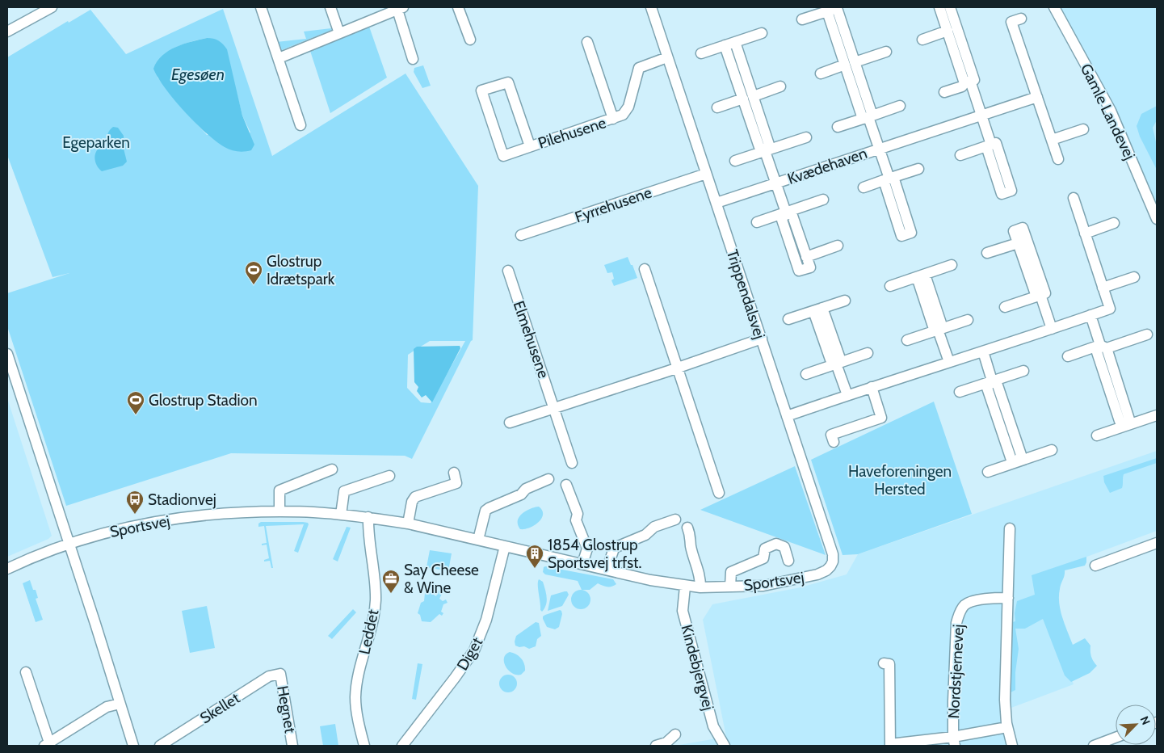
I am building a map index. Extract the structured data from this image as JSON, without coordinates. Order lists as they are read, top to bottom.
{
  "streets": {
    "street": [
      "Gamle Landevej",
      "Pilehusene",
      "Kvædehaven",
      "Fyrrehusene",
      "Trippendalsvej",
      "Elmehusene",
      "Sportsvej",
      "Leddet",
      "Diget",
      "Kindebjergvej",
      "Nordstjernevej",
      "Skellet",
      "Hegnet"
    ]
  },
  "crossings": [
    ["Pilehusene", "Trippendalsvej"],
    ["Kvædehaven", "Trippendalsvej"],
    ["Fyrrehusene", "Trippendalsvej"],
    ["Trippendalsvej", "Sportsvej"],
    ["Sportsvej", "Leddet"],
    ["Sportsvej", "Diget"],
    ["Sportsvej", "Kindebjergvej"],
    ["Skellet", "Hegnet"]
  ],
  "water": ["Egesøen"],
  "parks": ["Egeparken", "Haveforeningen Hersted"],
  "places": {
    "sports": ["Glostrup Idrætspark", "Glostrup Stadion"],
    "bus stop": ["Stadionvej"],
    "building": ["1854 Glostrup Sportsvej trfst."],
    "office": ["Say Cheese & Wine"]
  },
  "north": "top right"
}
